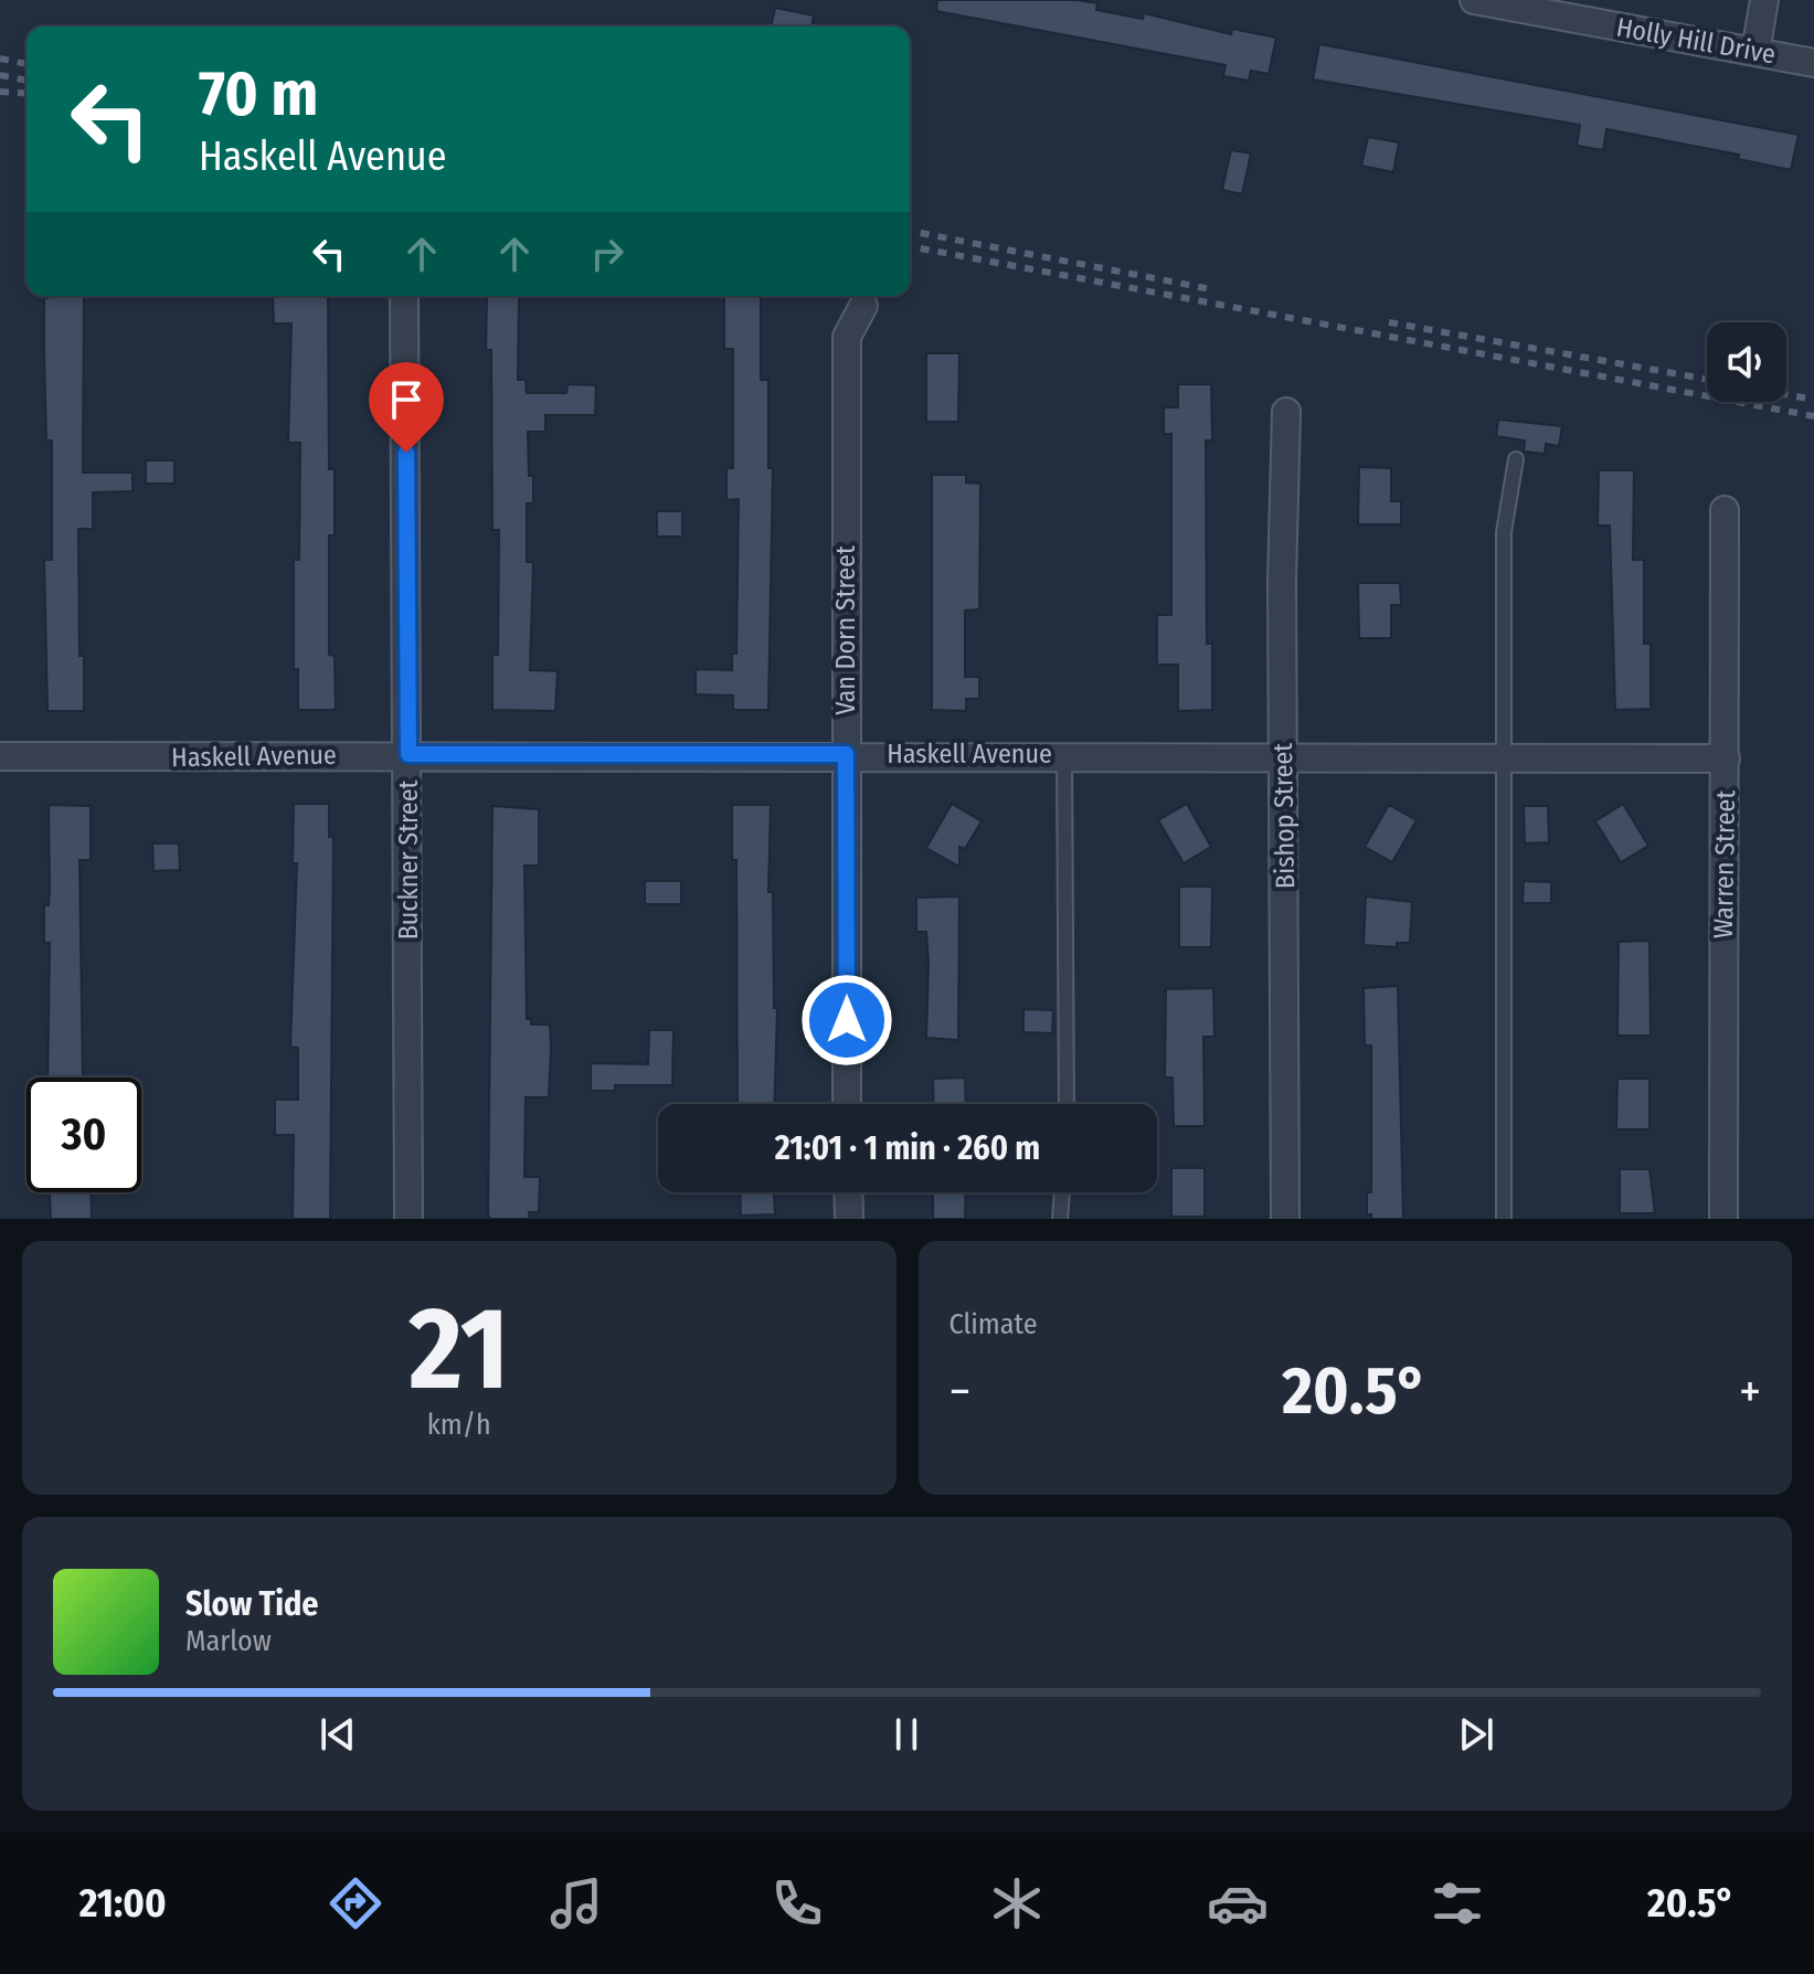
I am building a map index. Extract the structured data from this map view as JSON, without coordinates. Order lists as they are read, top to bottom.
{
  "streets": {
    "street": [
      "Holly Hill Drive",
      "Van Dorn Street",
      "Haskell Avenue",
      "Bishop Street",
      "Buckner Street",
      "Warren Street"
    ]
  },
  "crossings": [
    ["Van Dorn Street", "Haskell Avenue"],
    ["Haskell Avenue", "Bishop Street"],
    ["Haskell Avenue", "Buckner Street"],
    ["Haskell Avenue", "Warren Street"]
  ],
  "page": {
    "turn": ["70 m", "Haskell Avenue"],
    "limit": "30",
    "trip": "21:01 · 1 min · 260 m",
    "tile": [
      ["21", "km/h"],
      "Climate"
    ],
    "heat": ["−", "20.5°", "+"],
    "song": ["Slow Tide", "Marlow"],
    "tabs": ["21:00", "20.5°"]
  }
}
